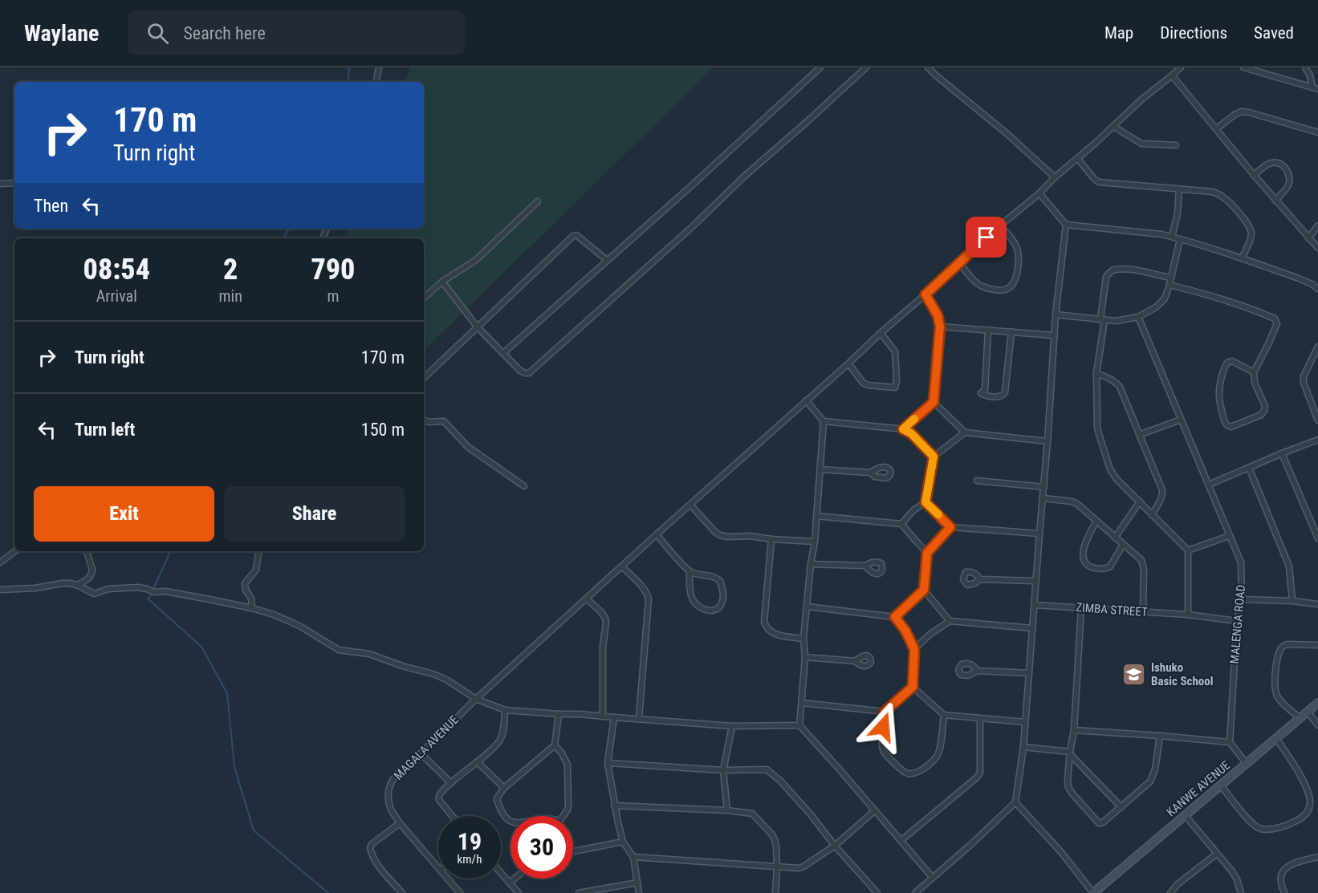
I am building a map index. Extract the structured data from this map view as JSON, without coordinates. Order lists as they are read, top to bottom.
{
  "streets": {
    "main road": ["KANWE AVENUE"],
    "street": ["ZIMBA STREET", "MALENGA ROAD", "MAGALA AVENUE"]
  },
  "crossings": [
    ["ZIMBA STREET", "MALENGA ROAD"]
  ],
  "places": {
    "school or university": ["Ishuko Basic School"]
  },
  "page": {
    "header": "Waylane",
    "search": "Search here",
    "nav": ["Map", "Directions", "Saved"],
    "turn": ["170 m", "Turn right"],
    "then": "Then",
    "eta": [
      "08:54",
      "Arrival",
      "2",
      "min",
      "790",
      "m"
    ],
    "list": [
      {
        "name": "Turn right",
        "value": "170 m"
      },
      {
        "name": "Turn left",
        "value": "150 m"
      }
    ],
    "buttons": ["Exit", "Share"],
    "speed": "19 km/h",
    "limit": "30"
  }
}
